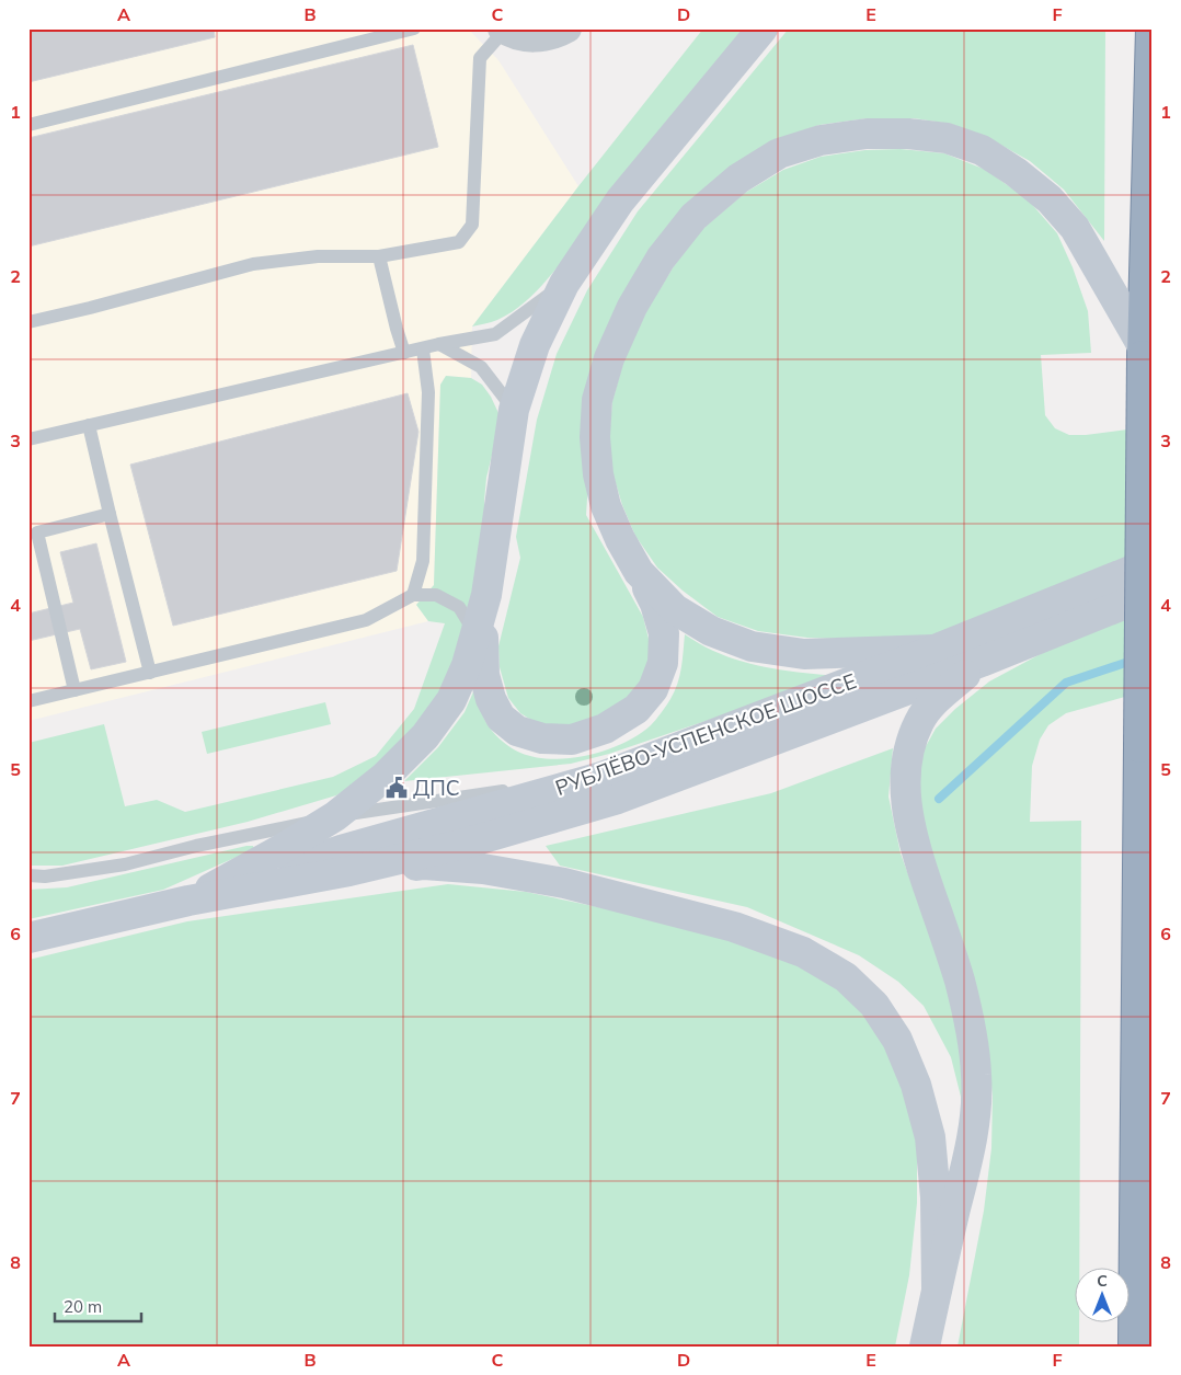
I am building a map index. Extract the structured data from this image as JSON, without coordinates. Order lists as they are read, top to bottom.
{
  "streets": {
    "main road": ["РУБЛЁВО-УСПЕНСКОЕ ШОССЕ"]
  },
  "places": {
    "public building": ["ДПС"]
  },
  "scale_bar": "20 m",
  "north": "top",
  "grid": {
    "columns": [
      "A",
      "B",
      "C",
      "D",
      "E",
      "F"
    ],
    "rows": [
      "1",
      "2",
      "3",
      "4",
      "5",
      "6",
      "7",
      "8"
    ]
  }
}
